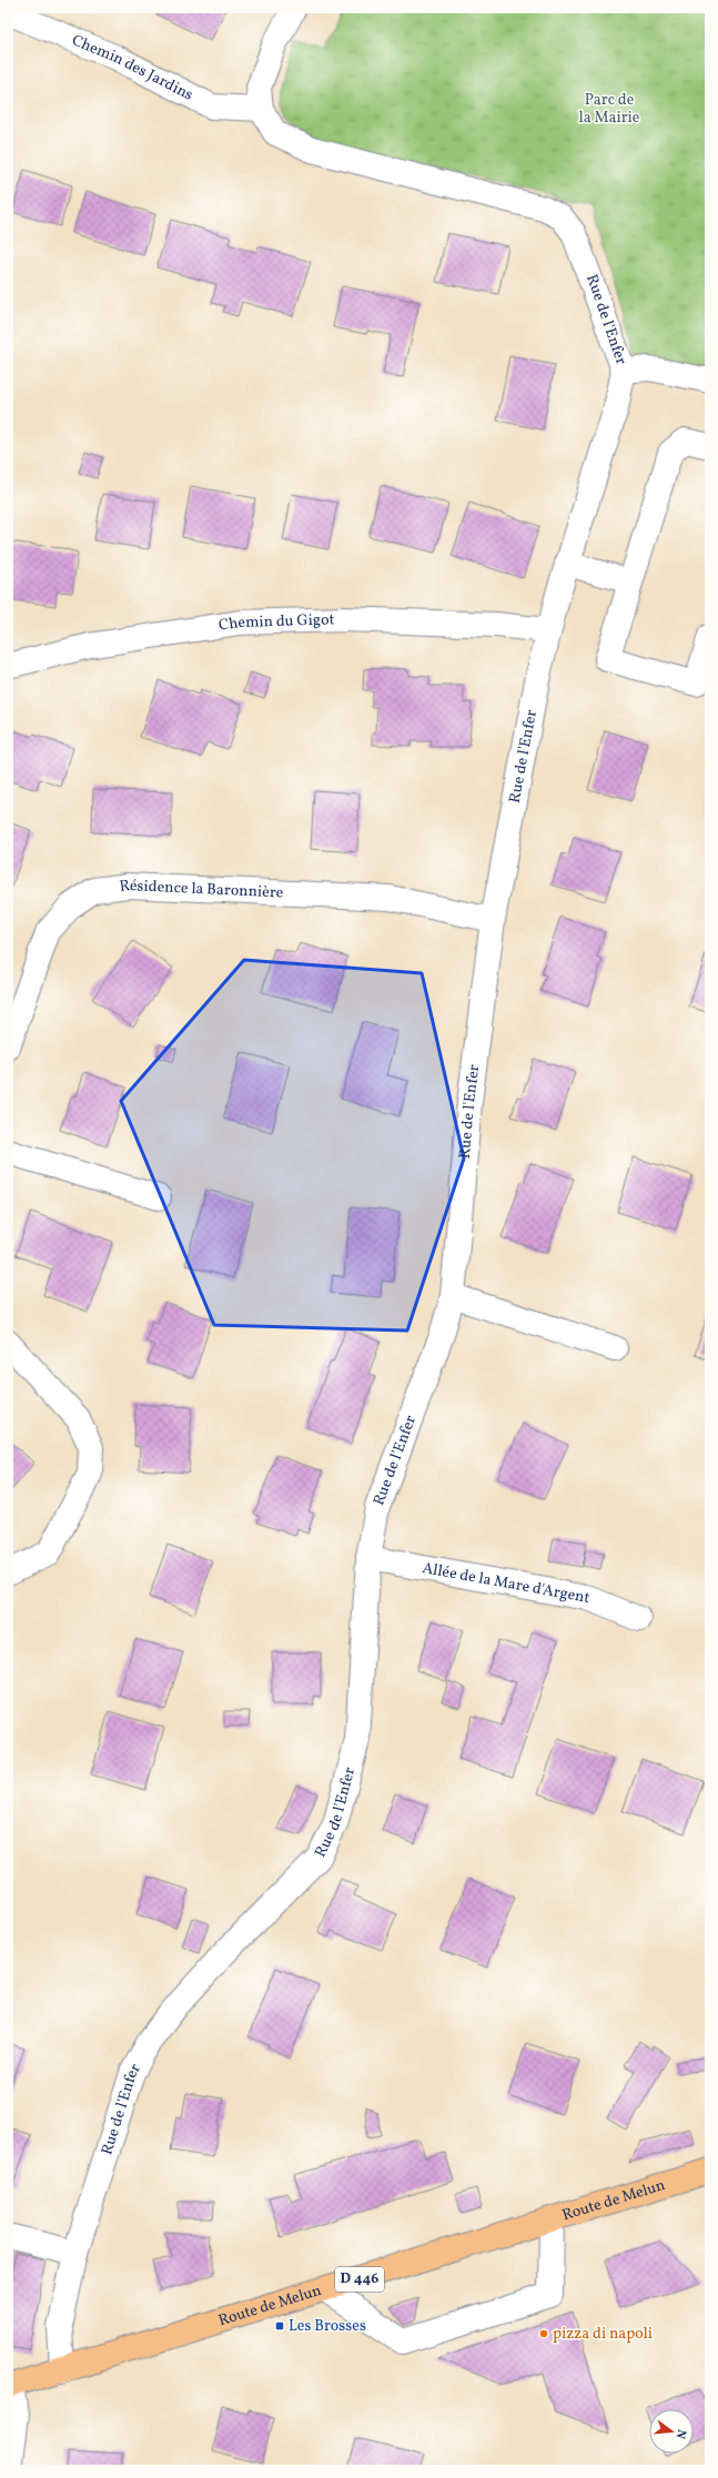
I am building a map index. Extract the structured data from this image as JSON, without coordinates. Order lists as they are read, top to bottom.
{
  "streets": {
    "main road": ["Route de Melun", "D 446"],
    "street": [
      "Chemin des Jardins",
      "Rue de l'Enfer",
      "Chemin du Gigot",
      "Résidence la Baronnière",
      "Allée de la Mare d'Argent"
    ]
  },
  "crossings": [
    ["Chemin des Jardins", "Rue de l'Enfer"],
    ["Rue de l'Enfer", "Chemin du Gigot"],
    ["Rue de l'Enfer", "Résidence la Baronnière"],
    ["Rue de l'Enfer", "Allée de la Mare d'Argent"],
    ["Rue de l'Enfer", "Route de Melun"]
  ],
  "parks": ["Parc de la Mairie"],
  "places": {
    "transit": ["Les Brosses"],
    "other": ["pizza di napoli"]
  },
  "north": "right"
}
